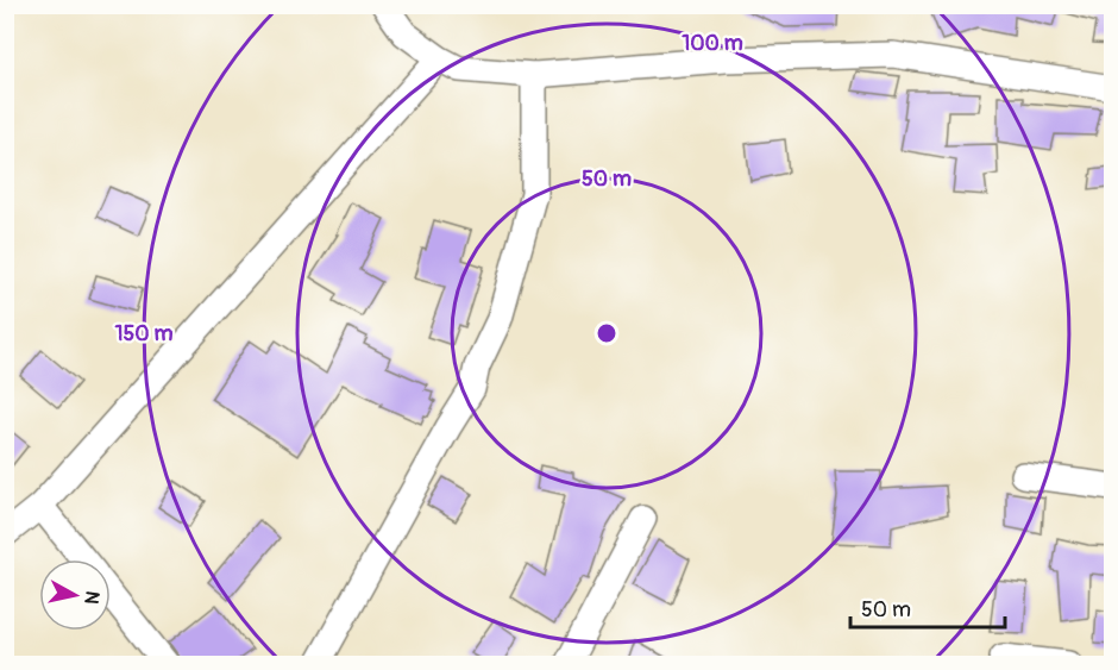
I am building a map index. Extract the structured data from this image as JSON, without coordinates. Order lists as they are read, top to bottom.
{
  "scale_bar": "50 m",
  "north": "right",
  "rings": ["100 m", "50 m", "150 m"]
}
